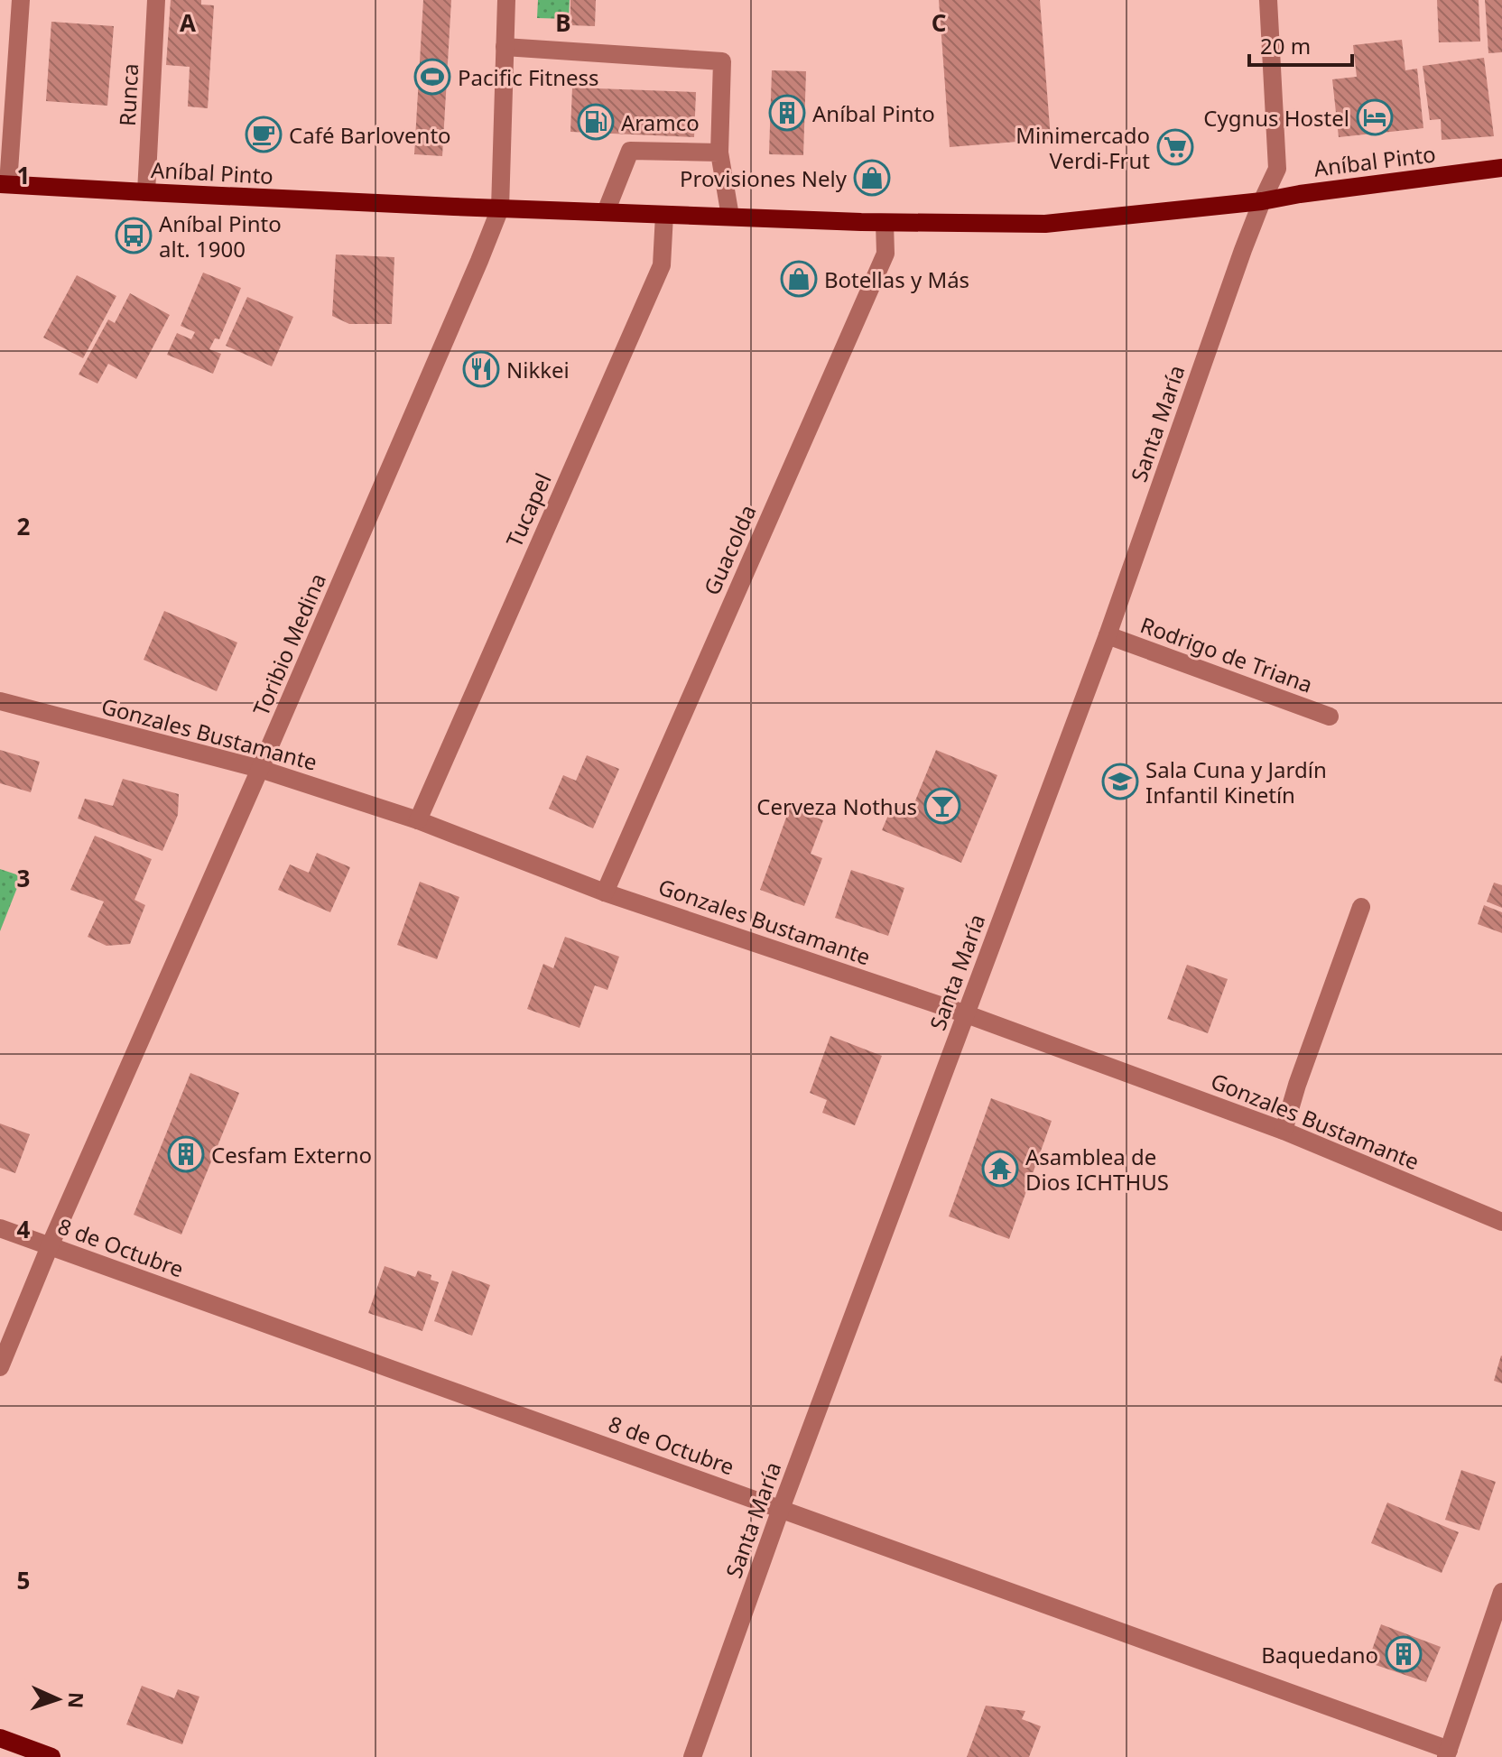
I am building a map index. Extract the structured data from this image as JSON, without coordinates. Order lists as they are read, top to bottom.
{
  "streets": {
    "main road": ["Aníbal Pinto"],
    "street": [
      "Runca",
      "Santa María",
      "Tucapel",
      "Guacolda",
      "Toribio Medina",
      "Rodrigo de Triana",
      "Gonzales Bustamante",
      "8 de Octubre"
    ]
  },
  "crossings": [
    ["Runca", "Aníbal Pinto"],
    ["Aníbal Pinto", "Santa María"],
    ["Aníbal Pinto", "Tucapel"],
    ["Aníbal Pinto", "Guacolda"],
    ["Aníbal Pinto", "Toribio Medina"],
    ["Santa María", "Rodrigo de Triana"],
    ["Santa María", "Gonzales Bustamante"],
    ["Santa María", "8 de Octubre"],
    ["Tucapel", "Gonzales Bustamante"],
    ["Guacolda", "Gonzales Bustamante"],
    ["Toribio Medina", "Gonzales Bustamante"],
    ["Toribio Medina", "8 de Octubre"]
  ],
  "places": {
    "sports": ["Pacific Fitness"],
    "building": ["Aníbal Pinto", "Cesfam Externo", "Baquedano"],
    "hotel": ["Cygnus Hostel"],
    "fuel station": ["Aramco"],
    "cafe": ["Café Barlovento"],
    "supermarket": ["Minimercado Verdi-Frut"],
    "shop": ["Provisiones Nely", "Botellas y Más"],
    "bus stop": ["Aníbal Pinto alt. 1900"],
    "restaurant": ["Nikkei"],
    "school or university": ["Sala Cuna y Jardín Infantil Kinetín"],
    "bar": ["Cerveza Nothus"],
    "temple": ["Asamblea de Dios ICHTHUS"]
  },
  "scale_bar": "20 m",
  "north": "right",
  "grid": {
    "columns": ["A", "B", "C"],
    "rows": [
      "1",
      "2",
      "3",
      "4",
      "5"
    ]
  }
}
